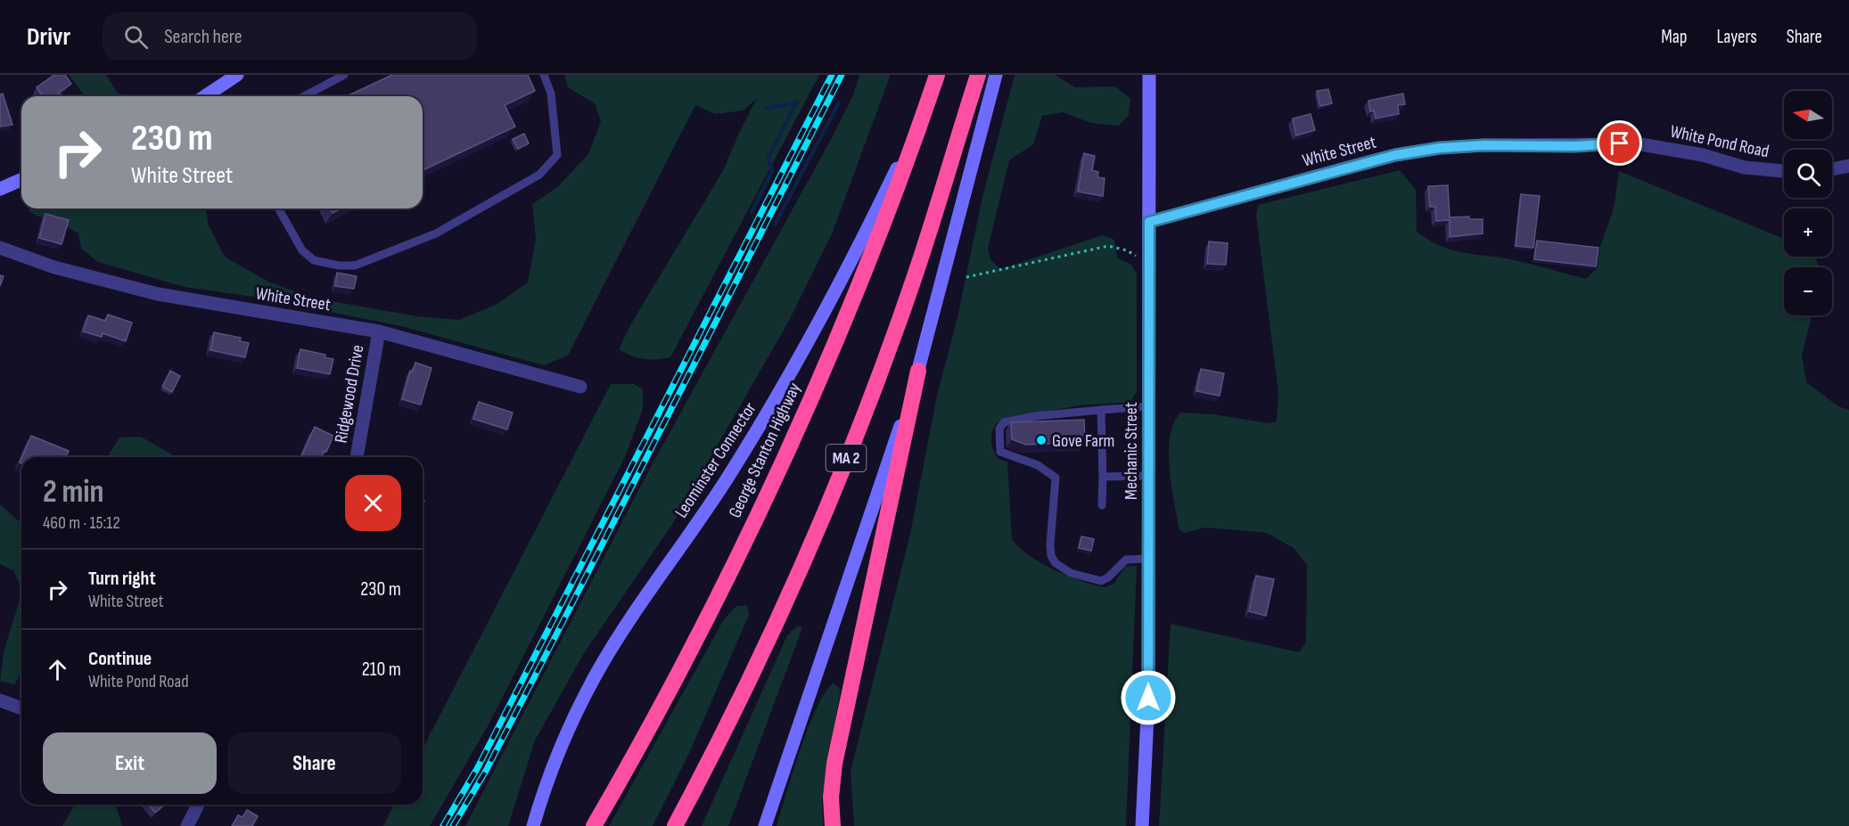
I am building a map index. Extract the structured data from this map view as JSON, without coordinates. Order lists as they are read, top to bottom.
{
  "streets": {
    "highway": ["George Stanton Highway", "MA 2"],
    "main road": ["Mechanic Street", "Leominster Connector"],
    "street": ["White Pond Road", "White Street", "Ridgewood Drive"]
  },
  "crossings": [
    ["White Pond Road", "White Street"],
    ["White Street", "Ridgewood Drive"],
    ["White Street", "Mechanic Street"],
    ["George Stanton Highway", "Leominster Connector"]
  ],
  "places": ["Gove Farm"],
  "north": "left",
  "page": {
    "header": "Drivr",
    "search": "Search here",
    "nav": ["Map", "Layers", "Share"],
    "map_buttons": ["+", "−"],
    "turn": ["230 m", "White Street"],
    "heading": ["2 min", "460 m · 15:12"],
    "list": [
      {
        "name": "Turn right",
        "note": "White Street",
        "value": "230 m"
      },
      {
        "name": "Continue",
        "note": "White Pond Road",
        "value": "210 m"
      }
    ],
    "buttons": ["Exit", "Share"]
  }
}
